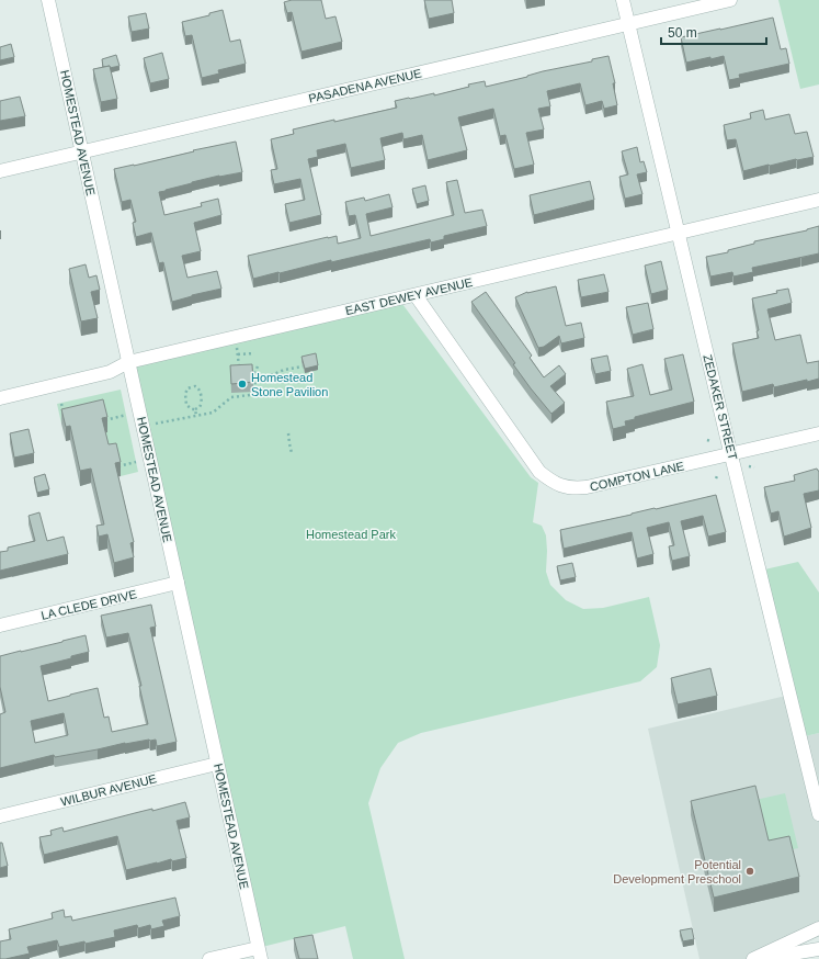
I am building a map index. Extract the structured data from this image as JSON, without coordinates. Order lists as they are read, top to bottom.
{
  "streets": {
    "street": [
      "PASADENA AVENUE",
      "HOMESTEAD AVENUE",
      "EAST DEWEY AVENUE",
      "ZEDAKER STREET",
      "COMPTON LANE",
      "LA CLEDE DRIVE",
      "WILBUR AVENUE"
    ]
  },
  "crossings": [
    ["PASADENA AVENUE", "HOMESTEAD AVENUE"],
    ["PASADENA AVENUE", "ZEDAKER STREET"],
    ["HOMESTEAD AVENUE", "EAST DEWEY AVENUE"],
    ["HOMESTEAD AVENUE", "LA CLEDE DRIVE"],
    ["HOMESTEAD AVENUE", "WILBUR AVENUE"],
    ["EAST DEWEY AVENUE", "ZEDAKER STREET"],
    ["EAST DEWEY AVENUE", "COMPTON LANE"],
    ["ZEDAKER STREET", "COMPTON LANE"]
  ],
  "parks": ["Homestead Park"],
  "places": ["Homestead Stone Pavilion", "Potential Development Preschool"],
  "scale_bar": "50 m"
}
